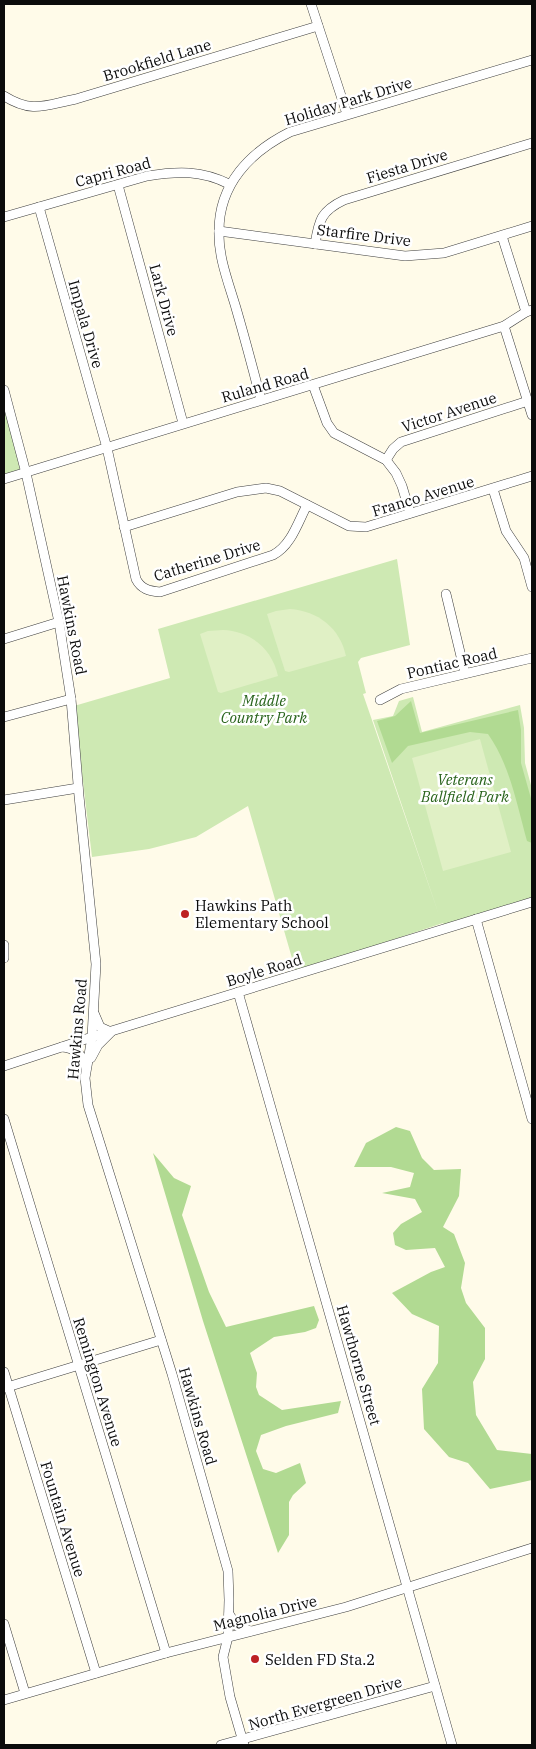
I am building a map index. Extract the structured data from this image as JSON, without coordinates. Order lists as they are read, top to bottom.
{
  "streets": {
    "street": [
      "Brookfield Lane",
      "Holiday Park Drive",
      "Fiesta Drive",
      "Capri Road",
      "Starfire Drive",
      "Lark Drive",
      "Impala Drive",
      "Ruland Road",
      "Victor Avenue",
      "Franco Avenue",
      "Catherine Drive",
      "Hawkins Road",
      "Pontiac Road",
      "Boyle Road",
      "Hawthorne Street",
      "Remington Avenue",
      "Fountain Avenue",
      "Magnolia Drive",
      "North Evergreen Drive"
    ]
  },
  "crossings": [
    ["Holiday Park Drive", "Capri Road"],
    ["Holiday Park Drive", "Starfire Drive"],
    ["Holiday Park Drive", "Ruland Road"],
    ["Fiesta Drive", "Starfire Drive"],
    ["Capri Road", "Lark Drive"],
    ["Capri Road", "Impala Drive"],
    ["Lark Drive", "Ruland Road"],
    ["Impala Drive", "Ruland Road"],
    ["Impala Drive", "Catherine Drive"],
    ["Ruland Road", "Catherine Drive"],
    ["Ruland Road", "Hawkins Road"],
    ["Franco Avenue", "Catherine Drive"],
    ["Hawkins Road", "Boyle Road"],
    ["Hawkins Road", "Magnolia Drive"],
    ["Hawkins Road", "North Evergreen Drive"],
    ["Boyle Road", "Hawthorne Street"],
    ["Hawthorne Street", "Magnolia Drive"],
    ["Hawthorne Street", "North Evergreen Drive"],
    ["Remington Avenue", "Magnolia Drive"],
    ["Fountain Avenue", "Magnolia Drive"]
  ],
  "parks": ["Middle Country Park", "Veterans Ballfield Park"],
  "places": ["Hawkins Path Elementary School", "Selden FD Sta.2"]
}
